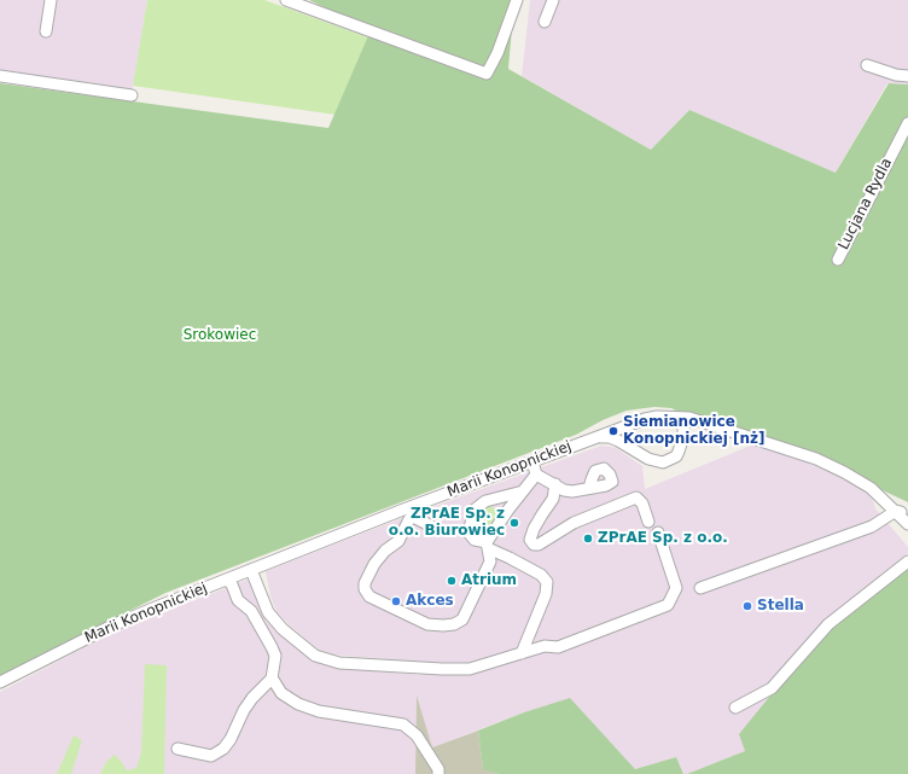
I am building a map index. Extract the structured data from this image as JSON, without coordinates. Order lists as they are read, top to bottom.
{
  "streets": {
    "street": ["Lucjana Rydla", "Marii Konopnickiej"]
  },
  "parks": ["Srokowiec"],
  "places": [
    "Siemianowice Konopnickiej [nż]",
    "ZPrAE Sp. z o.o. Biurowiec",
    "ZPrAE Sp. z o.o.",
    "Atrium",
    "Akces",
    "Stella"
  ]
}
